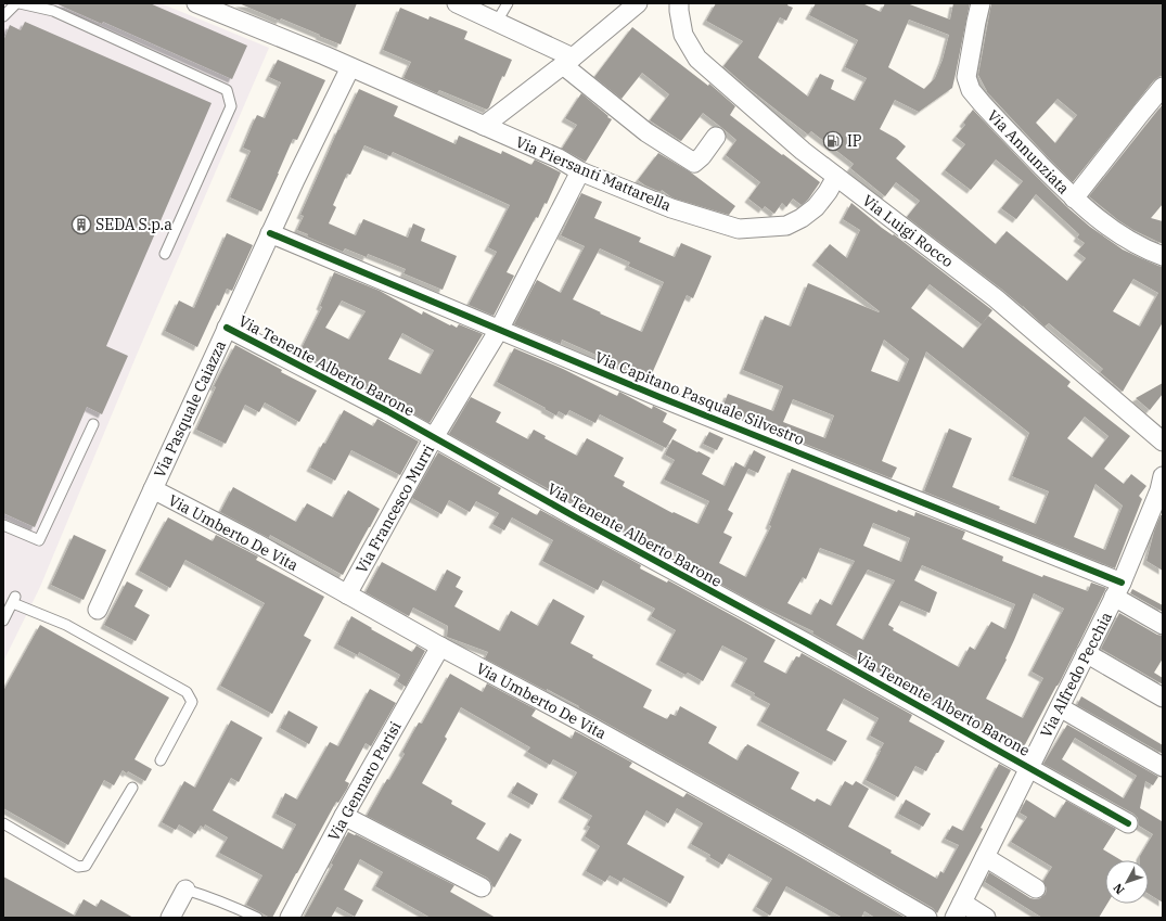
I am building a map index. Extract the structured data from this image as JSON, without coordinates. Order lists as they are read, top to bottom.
{
  "streets": {
    "street": [
      "Via Annunziata",
      "Via Piersanti Mattarella",
      "Via Luigi Rocco",
      "Via Tenente Alberto Barone",
      "Via Capitano Pasquale Silvestro",
      "Via Pasquale Caiazza",
      "Via Francesco Murri",
      "Via Umberto De Vita",
      "Via Alfredo Pecchia",
      "Via Gennaro Parisi"
    ]
  },
  "crossings": [
    ["Via Piersanti Mattarella", "Via Luigi Rocco"],
    ["Via Piersanti Mattarella", "Via Pasquale Caiazza"],
    ["Via Piersanti Mattarella", "Via Francesco Murri"],
    ["Via Tenente Alberto Barone", "Via Pasquale Caiazza"],
    ["Via Tenente Alberto Barone", "Via Francesco Murri"],
    ["Via Tenente Alberto Barone", "Via Alfredo Pecchia"],
    ["Via Capitano Pasquale Silvestro", "Via Pasquale Caiazza"],
    ["Via Capitano Pasquale Silvestro", "Via Francesco Murri"],
    ["Via Capitano Pasquale Silvestro", "Via Alfredo Pecchia"],
    ["Via Pasquale Caiazza", "Via Umberto De Vita"],
    ["Via Francesco Murri", "Via Umberto De Vita"],
    ["Via Umberto De Vita", "Via Gennaro Parisi"]
  ],
  "places": {
    "fuel station": ["IP"],
    "building": ["SEDA S.p.a"]
  },
  "north": "bottom left"
}
